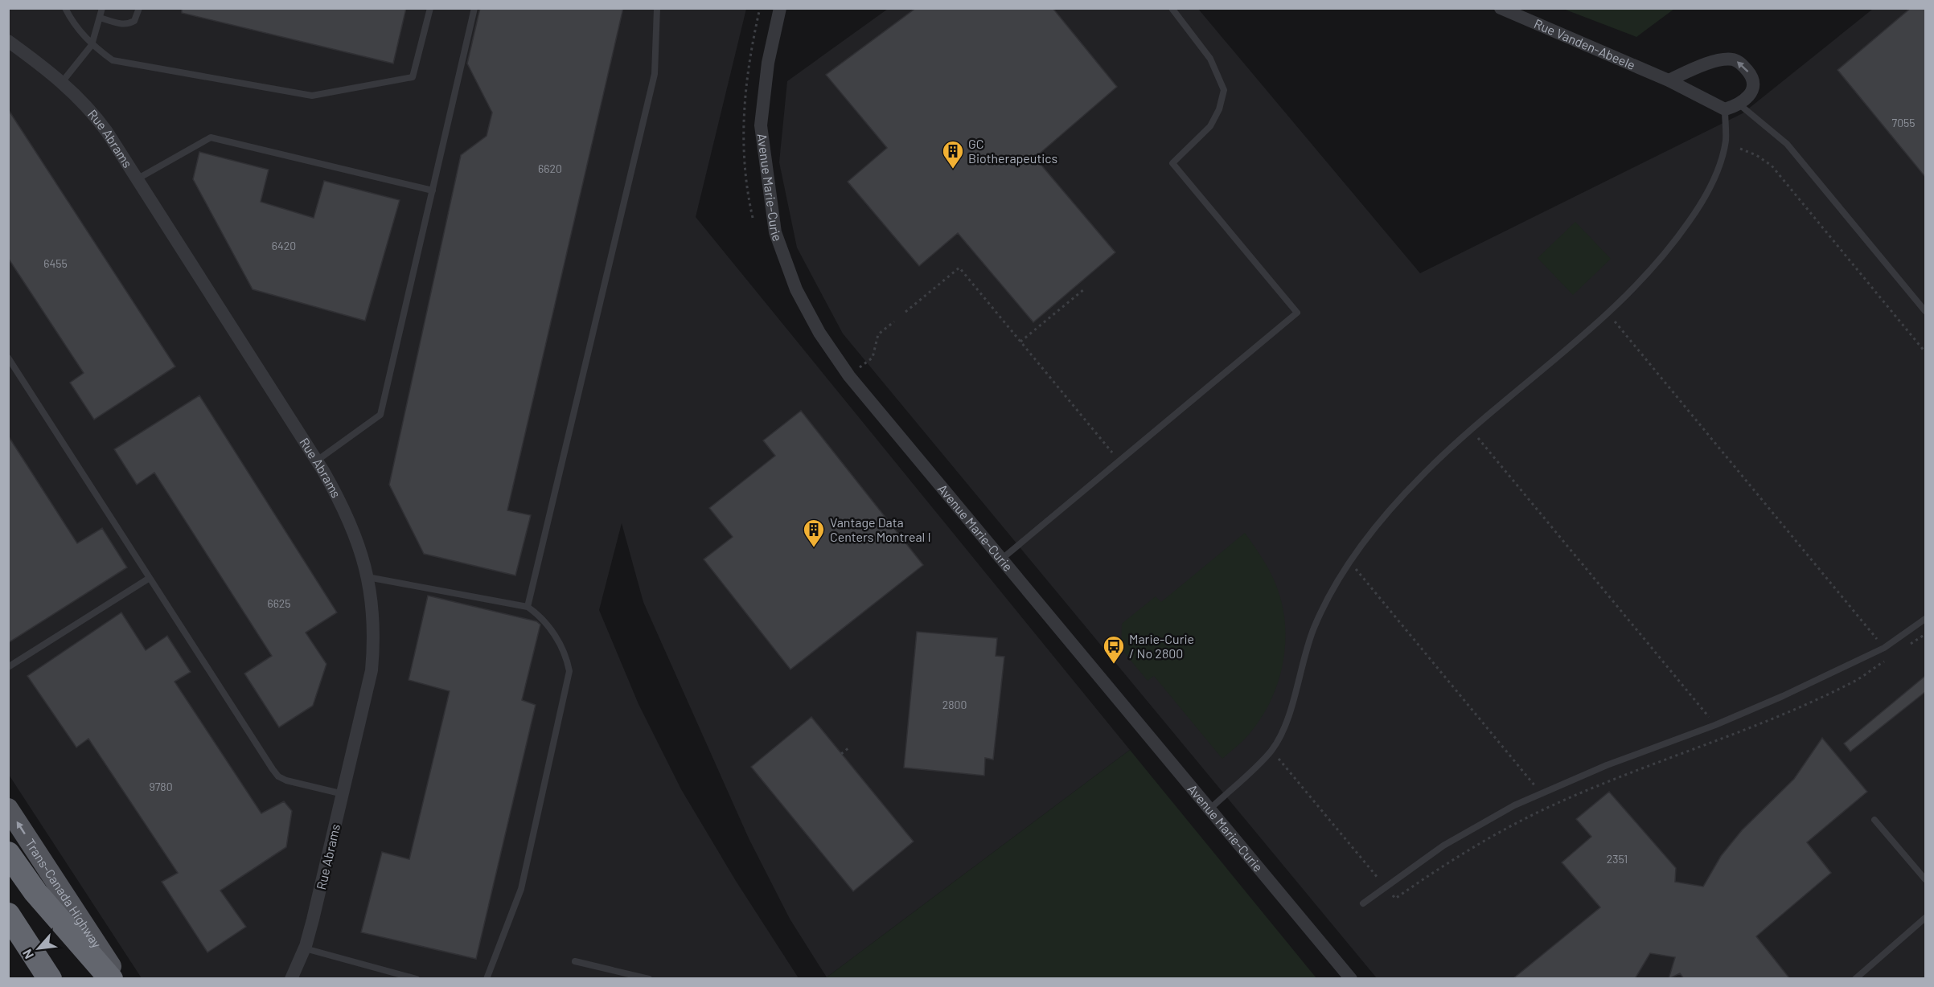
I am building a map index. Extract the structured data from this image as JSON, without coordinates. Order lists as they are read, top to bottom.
{
  "streets": {
    "main road": ["Trans-Canada Highway"],
    "street": ["Rue Vanden-Abeele", "Rue Abrams", "Avenue Marie-Curie"]
  },
  "one_way": ["Trans-Canada Highway"],
  "places": {
    "building": ["GC Biotherapeutics", "Vantage Data Centers Montreal I"],
    "bus stop": ["Marie-Curie / No 2800"]
  },
  "house_numbers": [
    "7055",
    "6620",
    "6420",
    "6455",
    "6625",
    "2800",
    "9780",
    "2351"
  ],
  "north": "bottom left"
}
